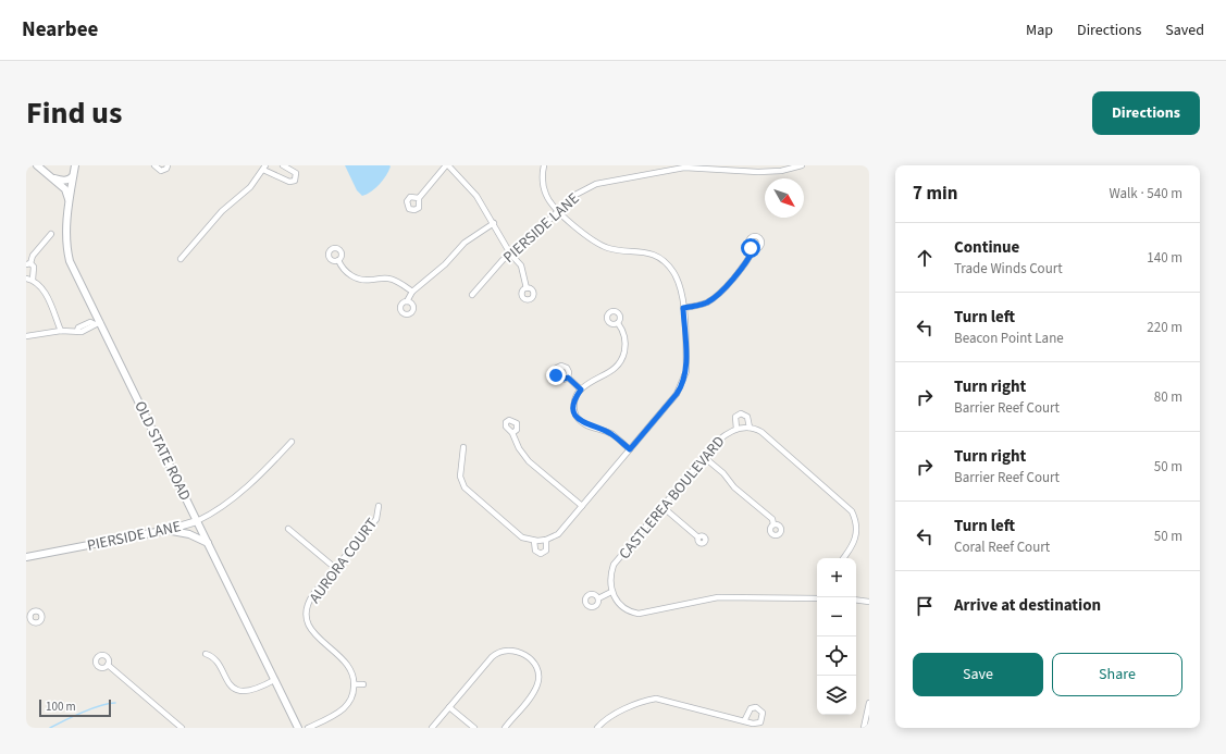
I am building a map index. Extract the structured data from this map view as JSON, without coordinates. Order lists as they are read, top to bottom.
{
  "streets": {
    "street": [
      "PIERSIDE LANE",
      "OLD STATE ROAD",
      "CASTLEREA BOULEVARD",
      "AURORA COURT"
    ]
  },
  "crossings": [
    ["PIERSIDE LANE", "OLD STATE ROAD"]
  ],
  "scale_bar": "100 m",
  "north": "bottom right",
  "page": {
    "header": "Nearbee",
    "nav": ["Map", "Directions", "Saved"],
    "title": "Find us",
    "buttons": [
      "Directions",
      ["Save", "Share"]
    ],
    "heading": ["7 min", "Walk · 540 m"],
    "list": [
      ["Continue", "Trade Winds Court", "140 m"],
      ["Turn left", "Beacon Point Lane", "220 m"],
      ["Turn right", "Barrier Reef Court", "80 m"],
      ["Turn right", "Barrier Reef Court", "50 m"],
      ["Turn left", "Coral Reef Court", "50 m"],
      "Arrive at destination"
    ],
    "map_buttons": ["+", "−"],
    "scale": "100 m"
  }
}
